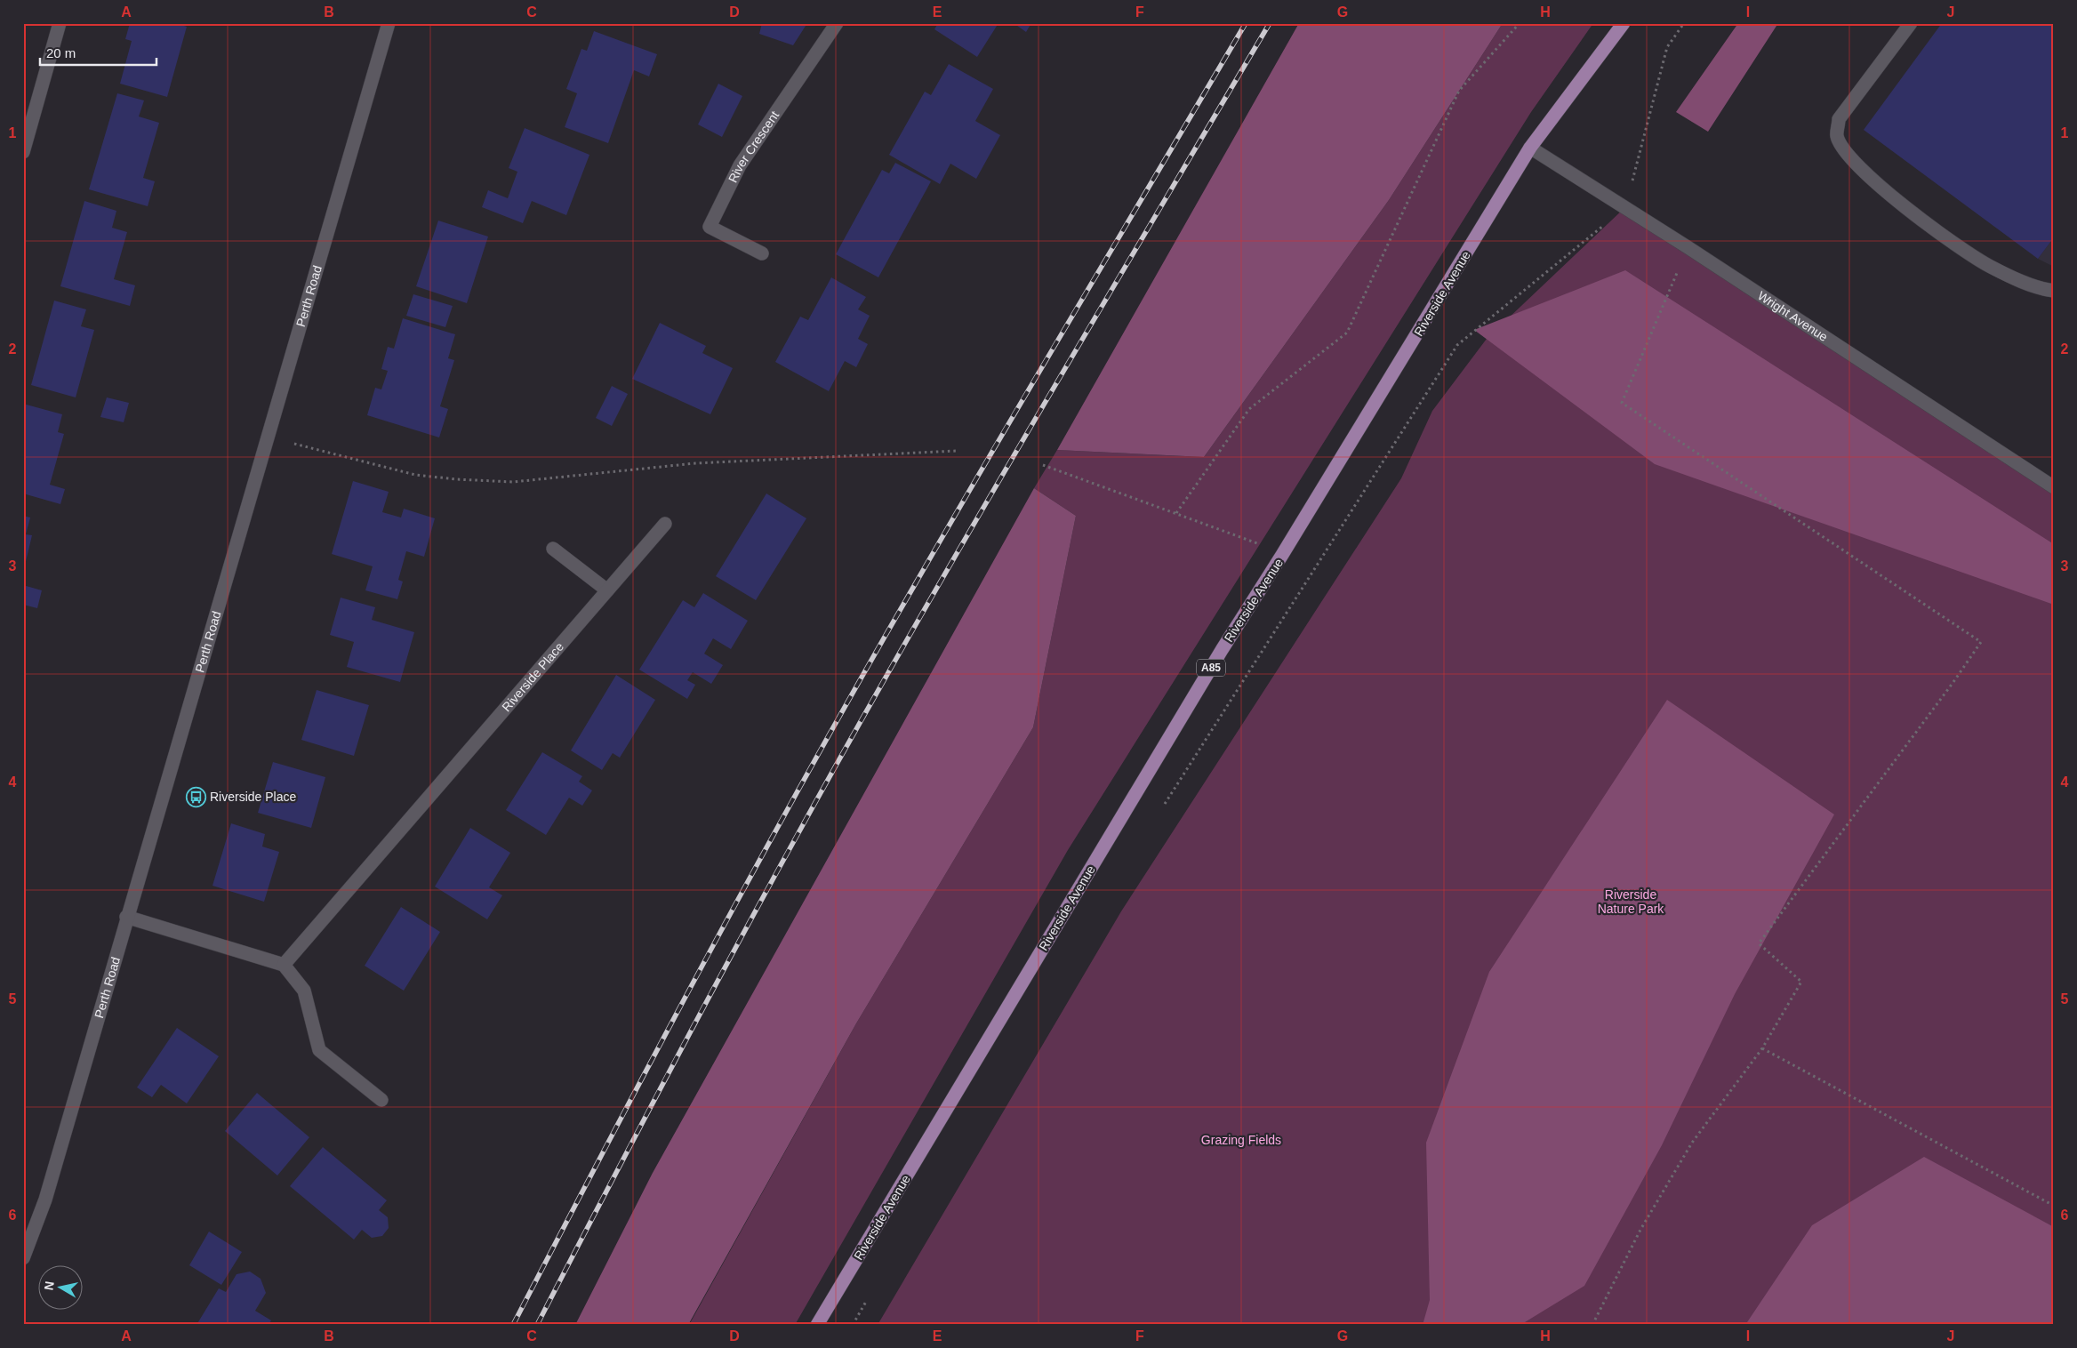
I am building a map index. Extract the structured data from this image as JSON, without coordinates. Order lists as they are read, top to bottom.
{
  "streets": {
    "main road": ["Riverside Avenue", "A85"],
    "street": [
      "River Crescent",
      "Perth Road",
      "Wright Avenue",
      "Riverside Place"
    ]
  },
  "crossings": [
    ["Riverside Avenue", "Wright Avenue"]
  ],
  "parks": ["Riverside Nature Park", "Grazing Fields"],
  "places": {
    "bus stop": ["Riverside Place"]
  },
  "scale_bar": "20 m",
  "north": "left",
  "grid": {
    "columns": [
      "A",
      "B",
      "C",
      "D",
      "E",
      "F",
      "G",
      "H",
      "I",
      "J"
    ],
    "rows": [
      "1",
      "2",
      "3",
      "4",
      "5",
      "6"
    ]
  }
}
